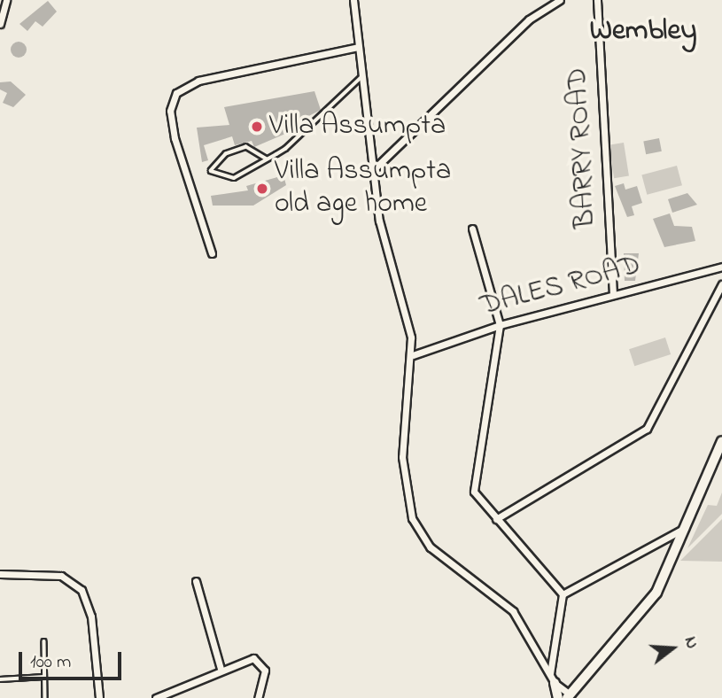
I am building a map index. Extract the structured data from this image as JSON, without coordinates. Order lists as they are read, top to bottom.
{
  "streets": {
    "street": ["BARRY ROAD", "DALES ROAD"]
  },
  "crossings": [
    ["BARRY ROAD", "DALES ROAD"]
  ],
  "districts": ["Wembley"],
  "places": ["Villa Assumpta", "Villa Assumpta old age home"],
  "scale_bar": "100 m",
  "north": "right"
}
